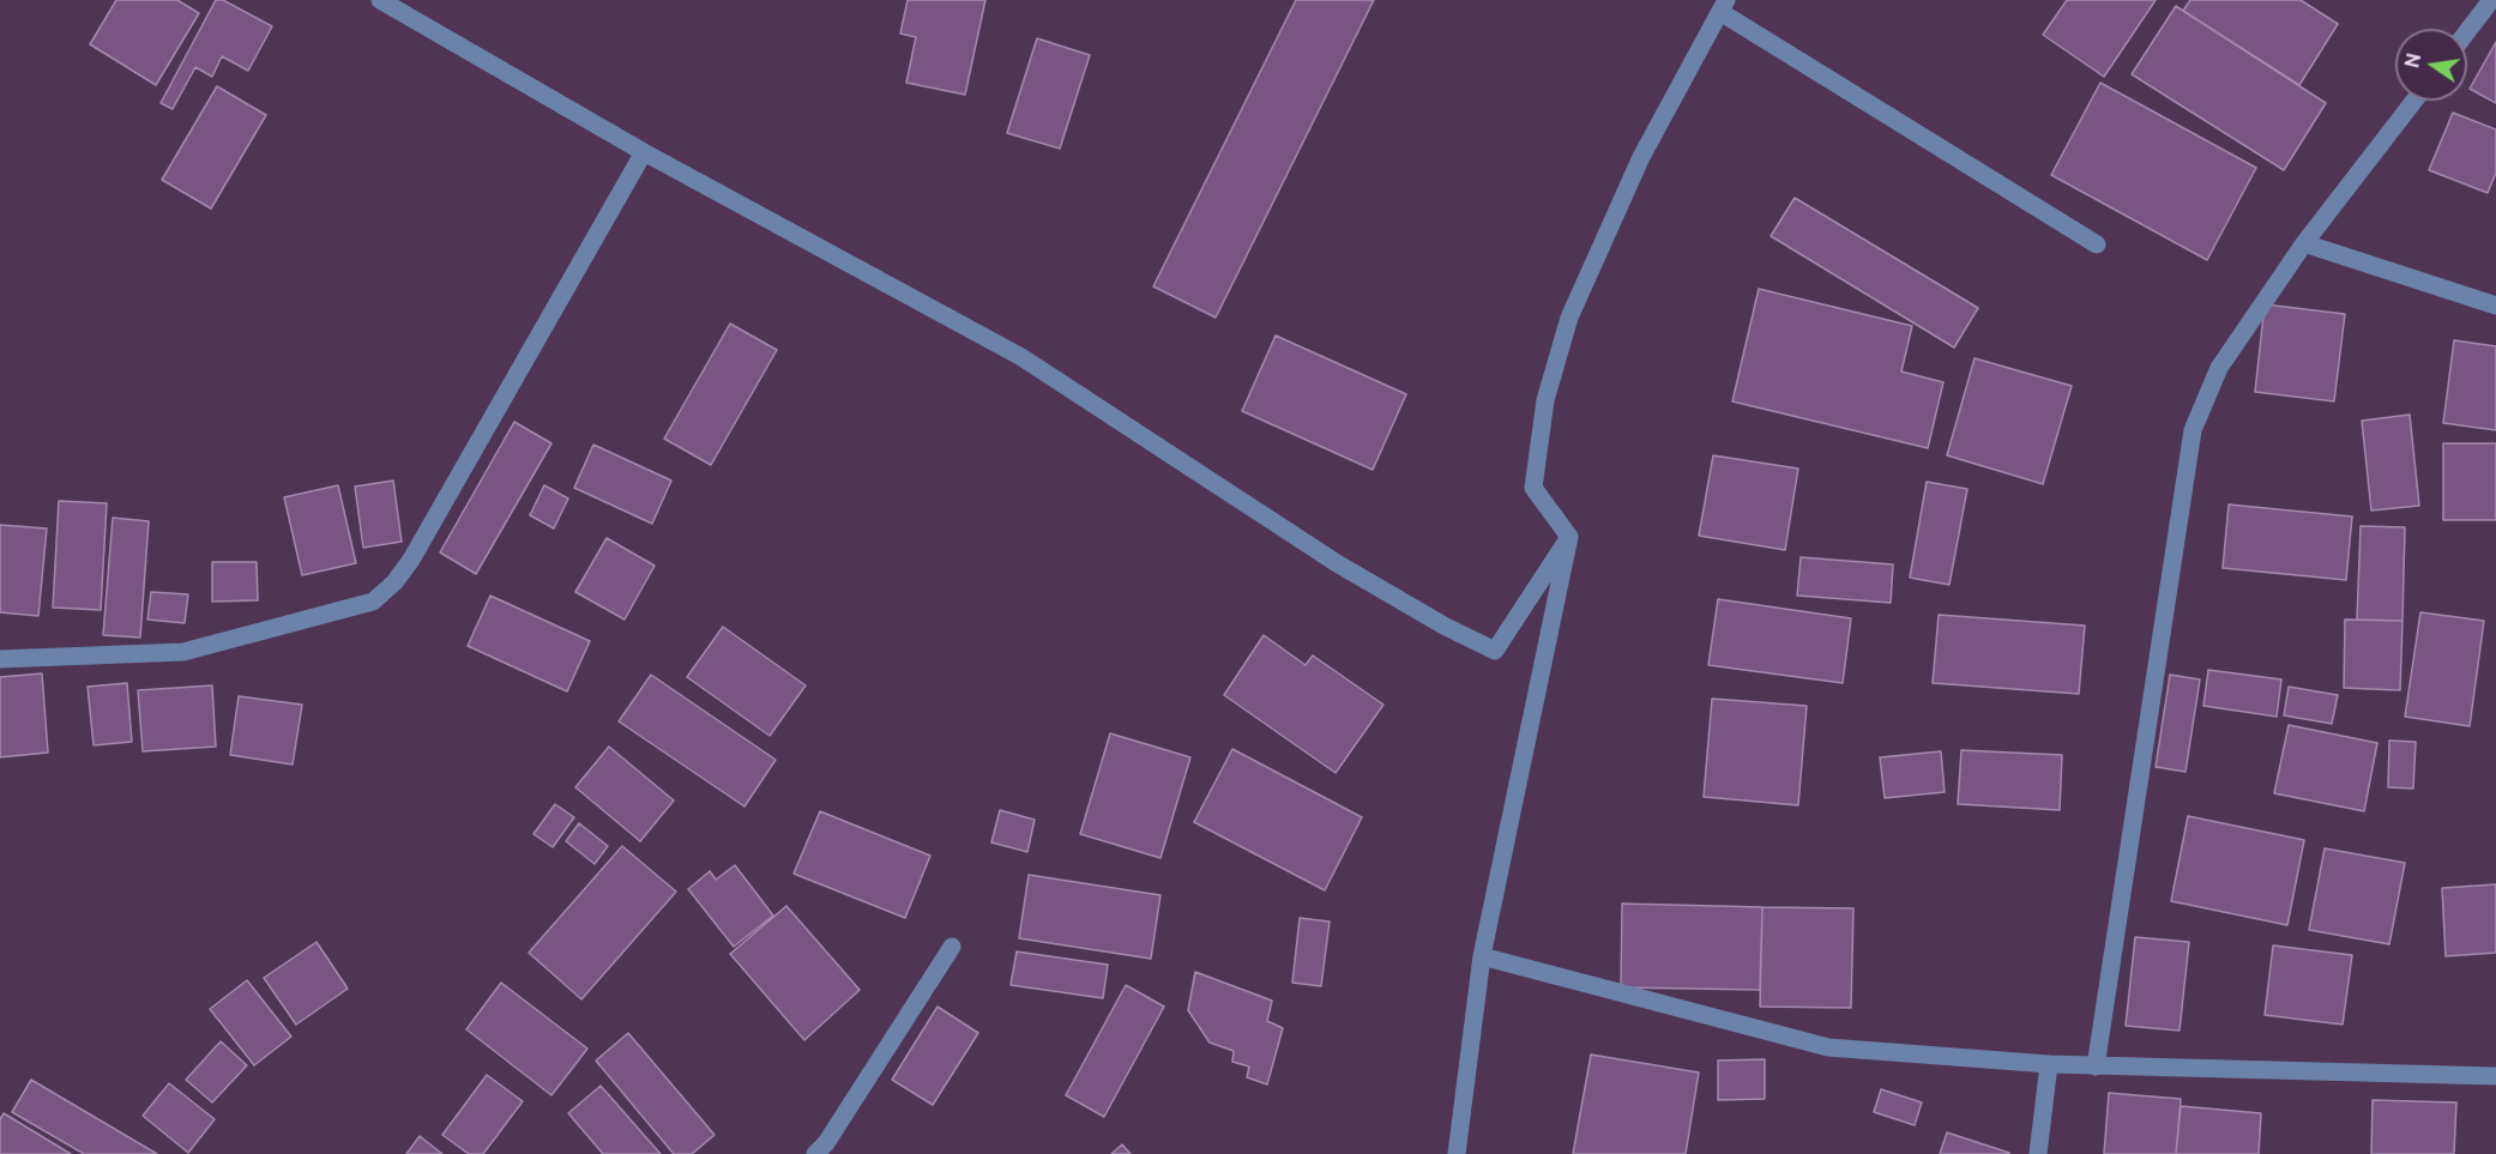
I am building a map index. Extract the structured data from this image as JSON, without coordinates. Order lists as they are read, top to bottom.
{
  "north": "left"
}
